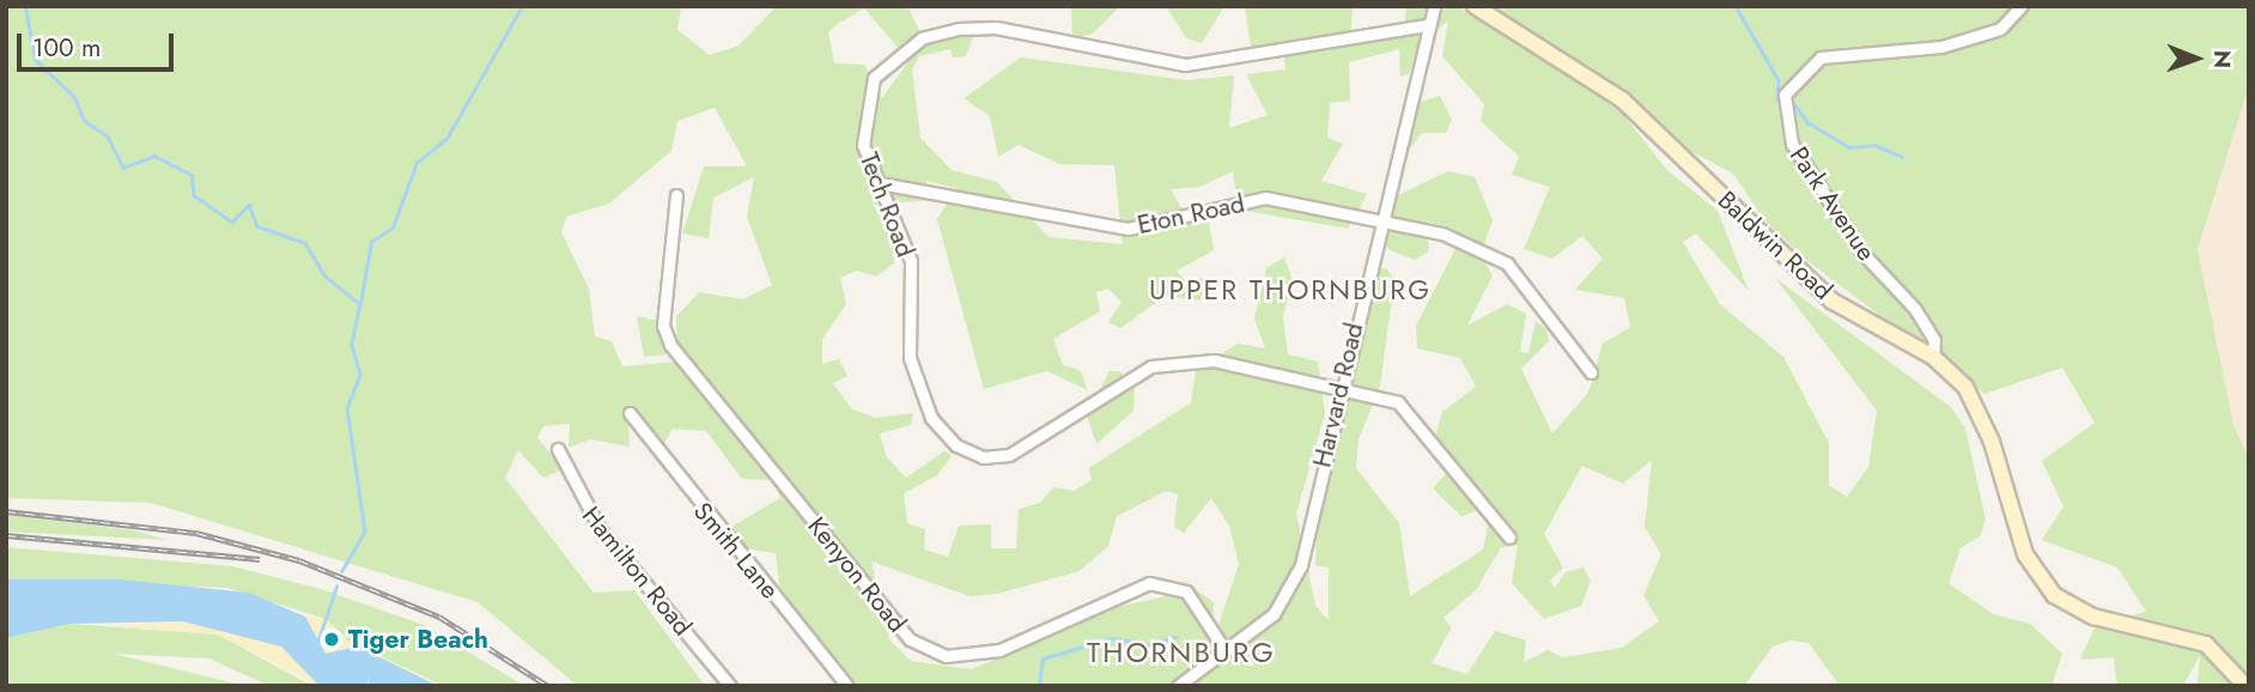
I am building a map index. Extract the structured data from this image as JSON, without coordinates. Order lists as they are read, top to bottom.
{
  "streets": {
    "street": [
      "Park Avenue",
      "Tech Road",
      "Eton Road",
      "Baldwin Road",
      "Harvard Road",
      "Smith Lane",
      "Hamilton Road",
      "Kenyon Road"
    ]
  },
  "crossings": [
    ["Park Avenue", "Baldwin Road"],
    ["Tech Road", "Eton Road"],
    ["Tech Road", "Harvard Road"],
    ["Eton Road", "Harvard Road"],
    ["Harvard Road", "Kenyon Road"]
  ],
  "districts": ["UPPER THORNBURG", "THORNBURG"],
  "places": ["Tiger Beach"],
  "scale_bar": "100 m",
  "north": "right"
}
